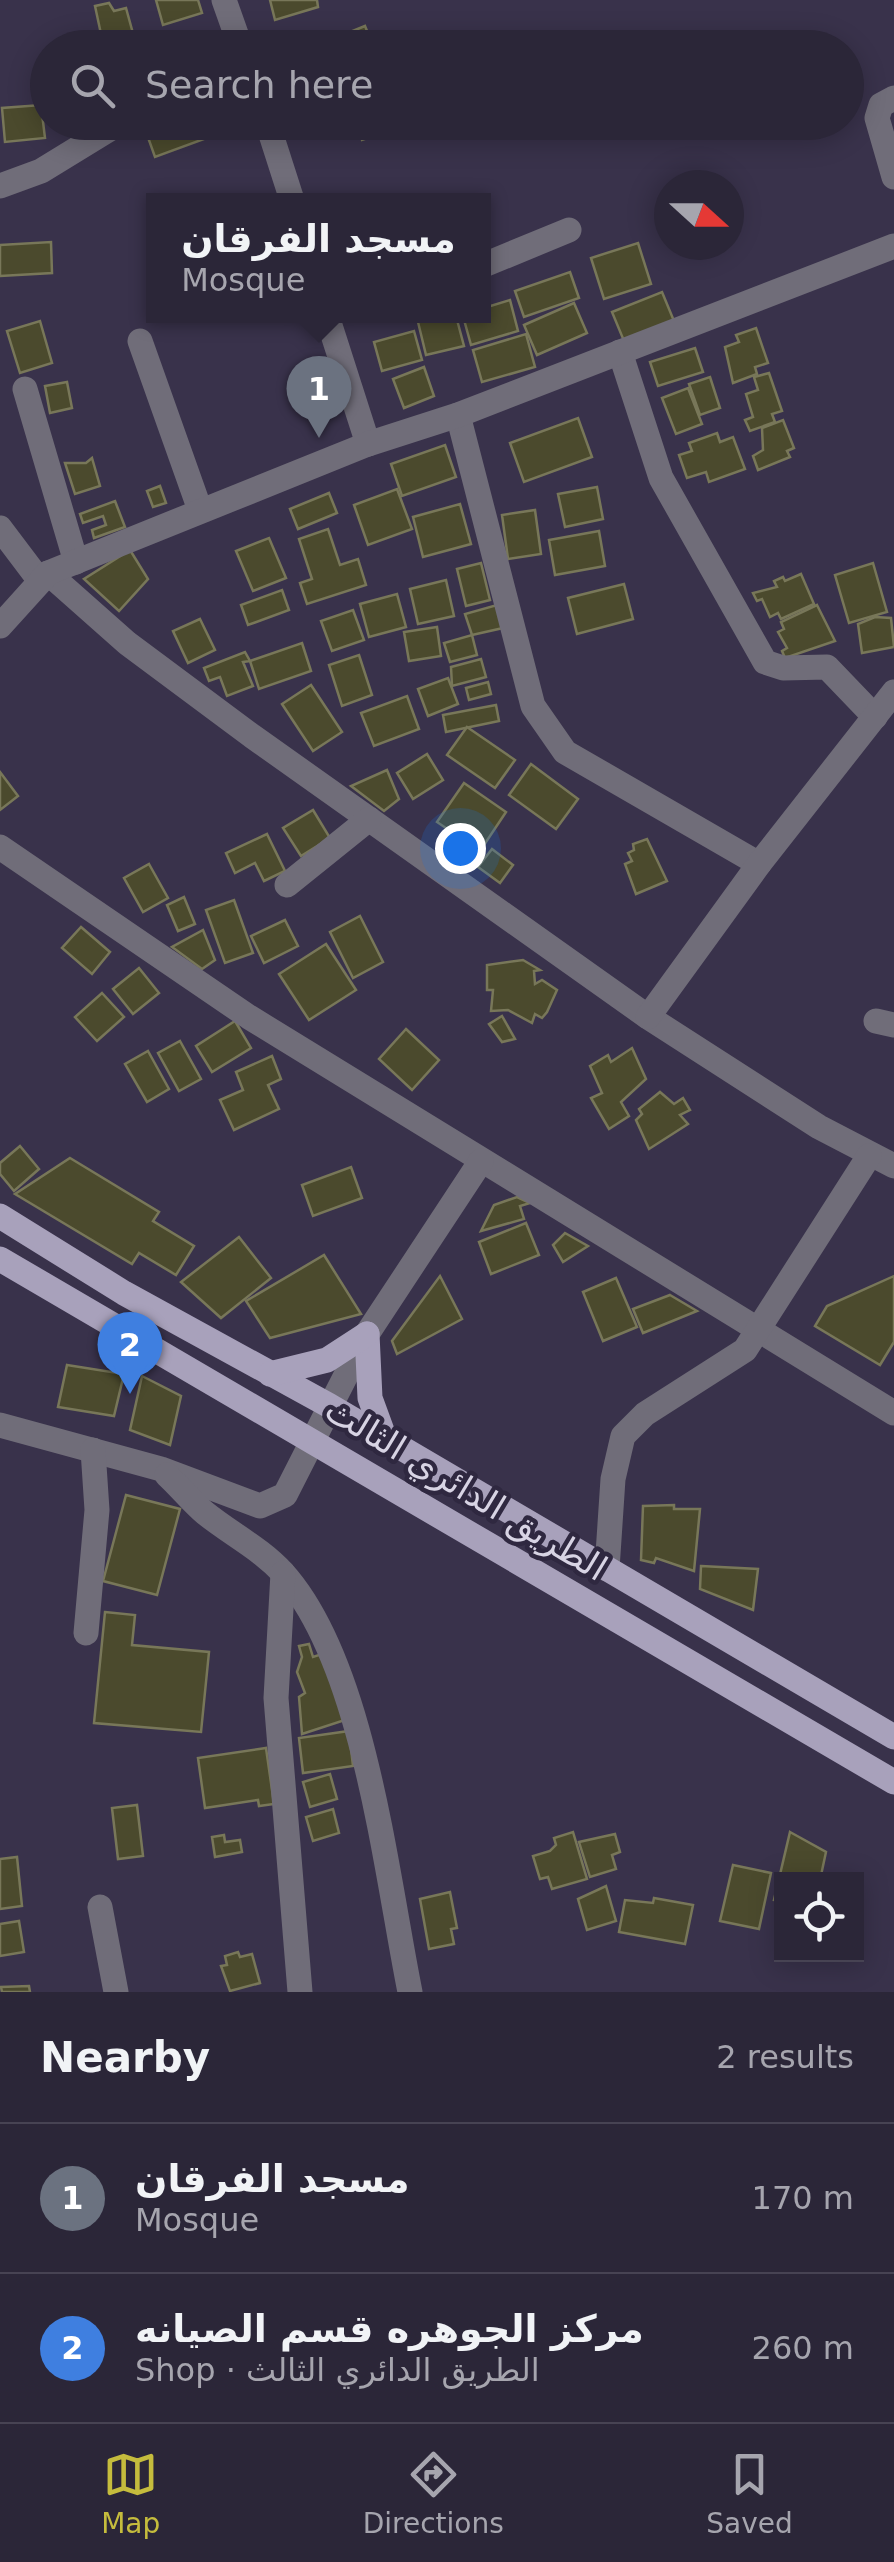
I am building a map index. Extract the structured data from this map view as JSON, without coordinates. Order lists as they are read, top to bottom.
{
  "streets": {
    "main road": ["الطريق الدائري الثالث"]
  },
  "north": "right",
  "page": {
    "search": "Search here",
    "popup": ["مسجد الفرقان", "Mosque"],
    "pins": ["1", "2"],
    "heading": ["Nearby", "2 results"],
    "list": [
      {
        "mark": "1",
        "name": "مسجد الفرقان",
        "note": "Mosque",
        "value": "170 m"
      },
      {
        "mark": "2",
        "name": "مركز الجوهره قسم الصيانه",
        "note": "Shop · الطريق الدائري الثالث",
        "value": "260 m"
      }
    ],
    "nav": ["Map", "Directions", "Saved"]
  }
}
